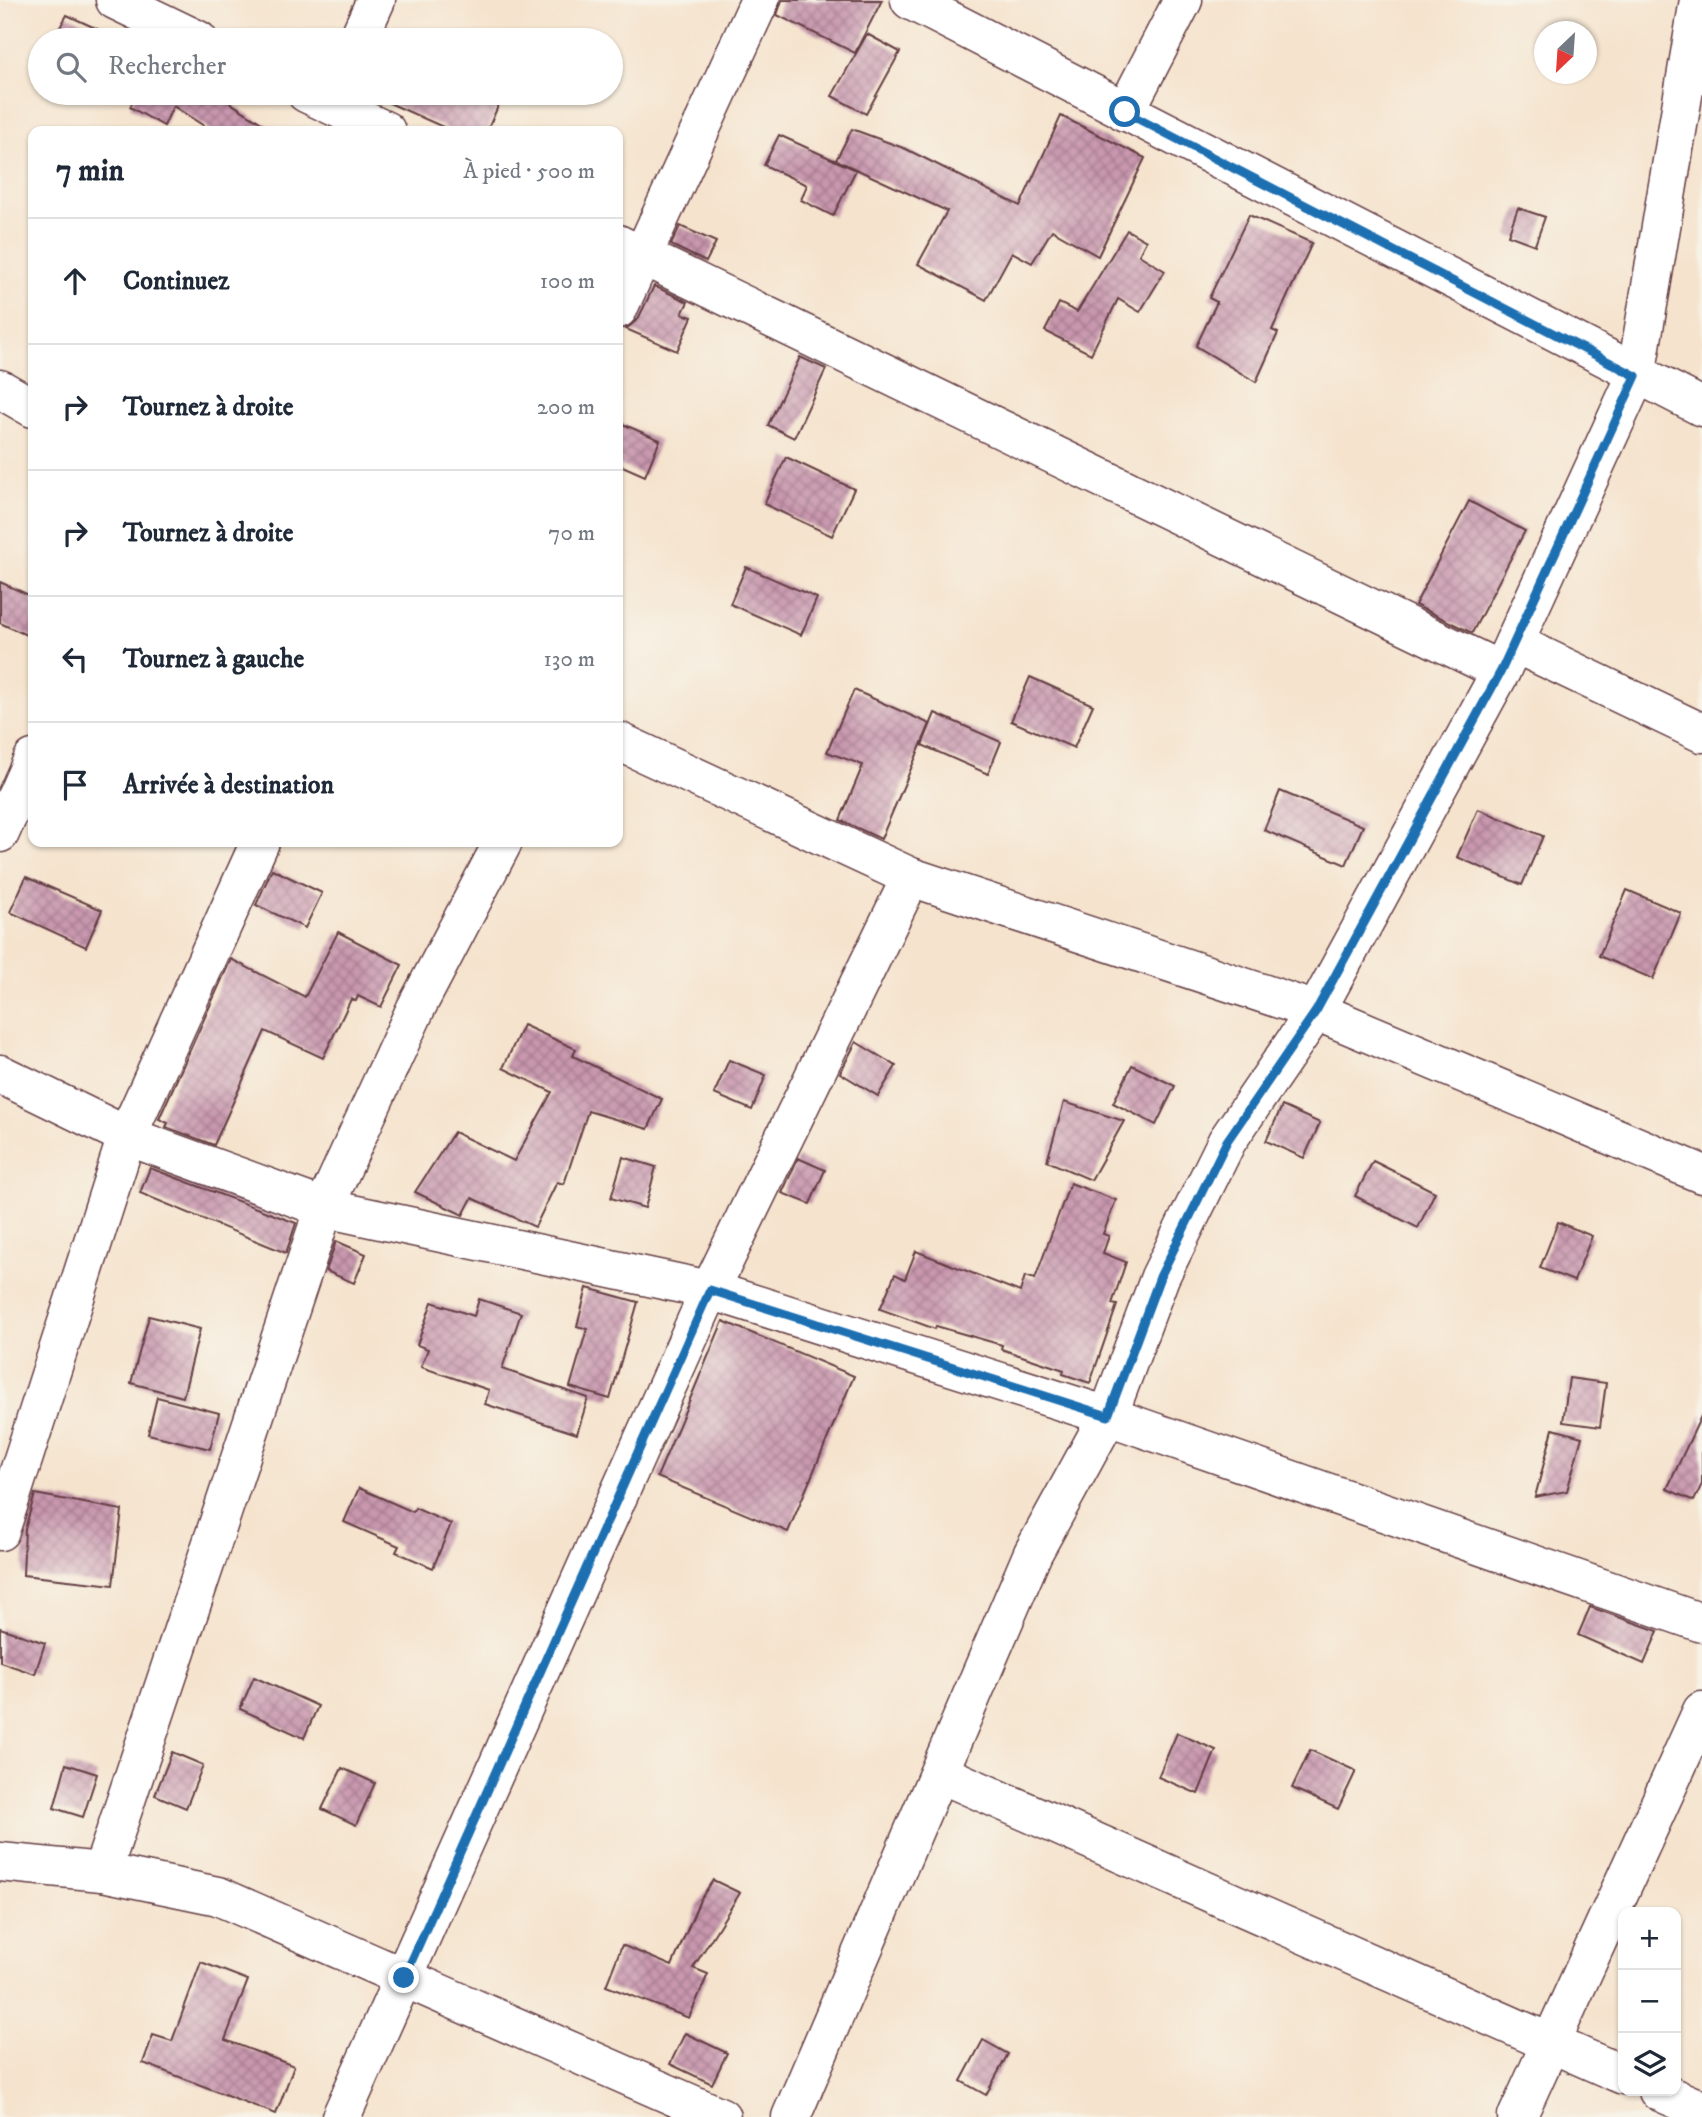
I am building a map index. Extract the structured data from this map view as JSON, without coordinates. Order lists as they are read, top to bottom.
{
  "north": "bottom left",
  "page": {
    "search": "Rechercher",
    "heading": ["7 min", "À pied · 500 m"],
    "list": [
      ["Continuez", "100 m"],
      ["Tournez à droite", "200 m"],
      ["Tournez à droite", "70 m"],
      ["Tournez à gauche", "130 m"],
      "Arrivée à destination"
    ],
    "map_buttons": ["+", "−"]
  }
}
